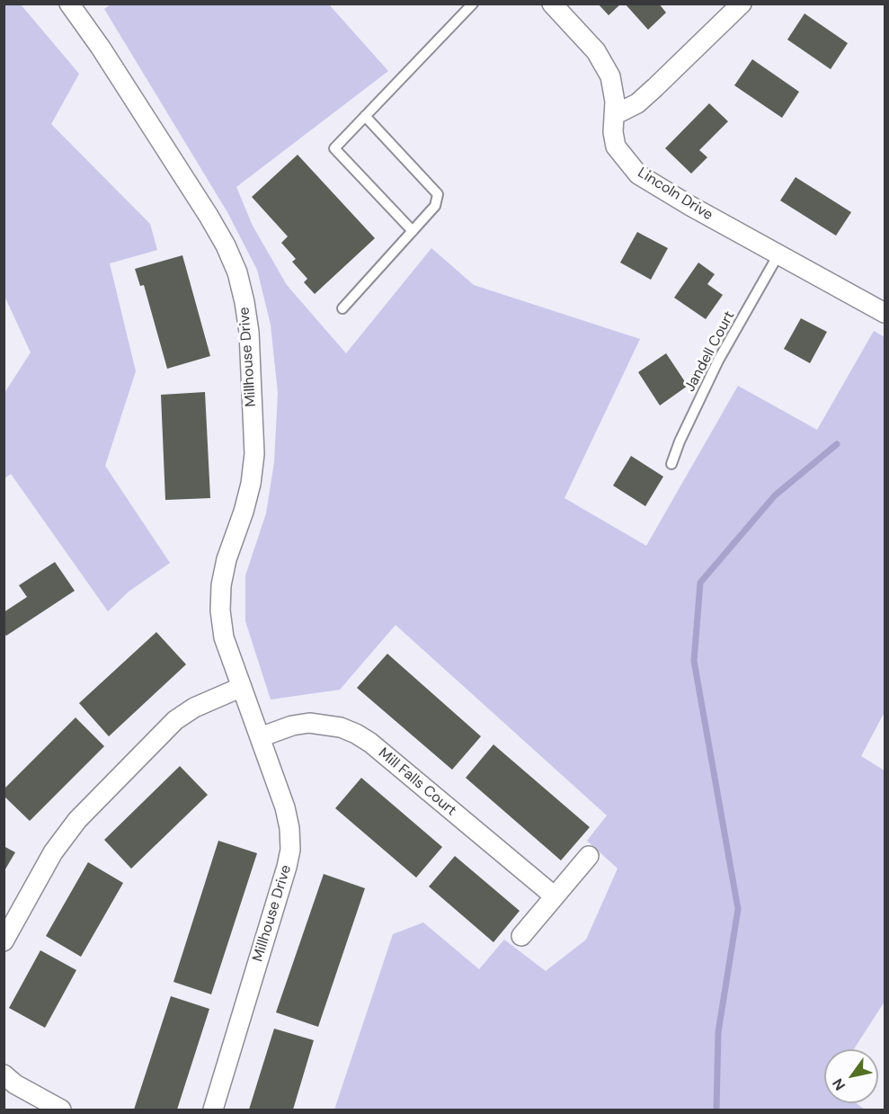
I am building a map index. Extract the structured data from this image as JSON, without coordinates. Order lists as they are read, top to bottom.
{
  "streets": {
    "street": ["Lincoln Drive", "Millhouse Drive", "Mill Falls Court"],
    "lane": ["Jandell Court"]
  },
  "crossings": [
    ["Lincoln Drive", "Jandell Court"],
    ["Millhouse Drive", "Mill Falls Court"]
  ],
  "north": "bottom left"
}
